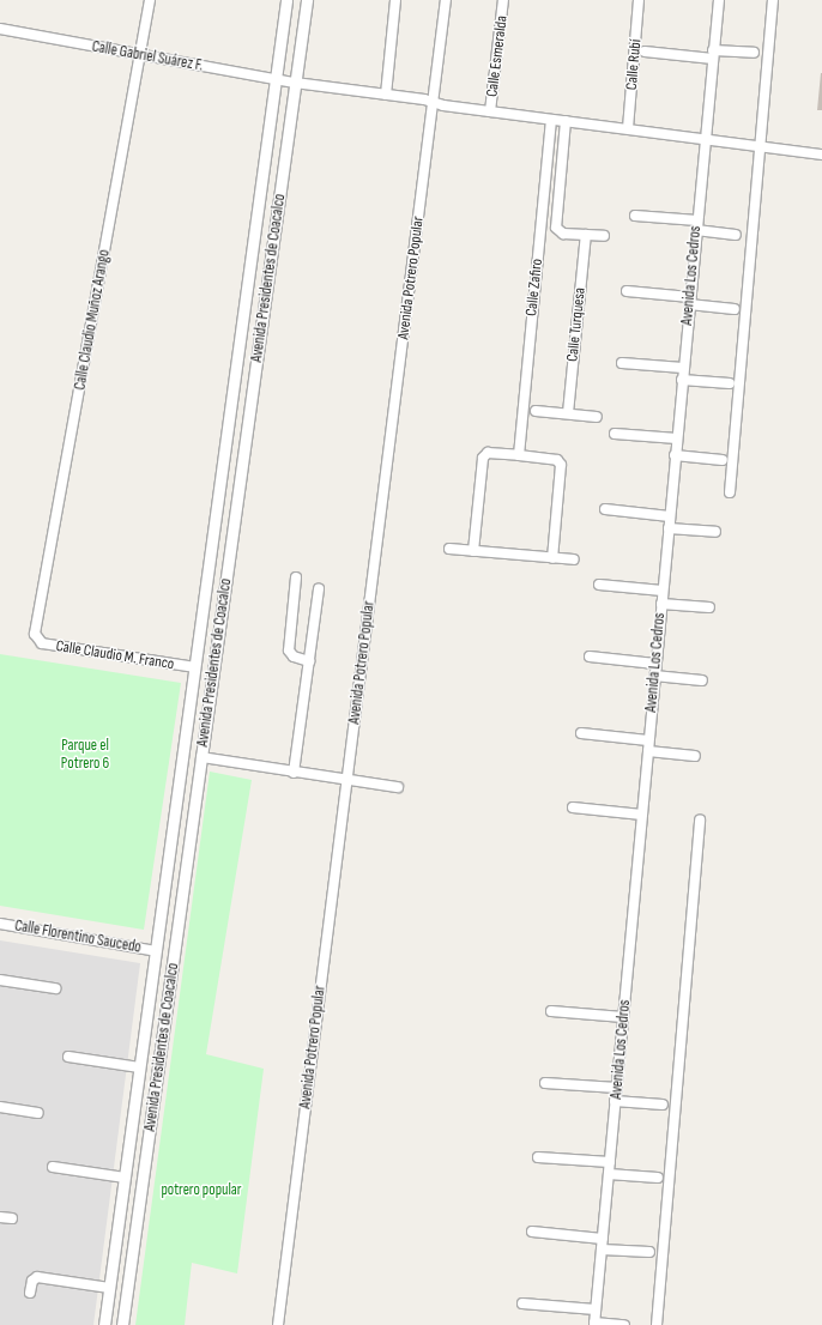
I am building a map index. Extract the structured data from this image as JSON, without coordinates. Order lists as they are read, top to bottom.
{
  "streets": {
    "street": [
      "Calle Gabriel Suárez F.",
      "Calle Esmeralda",
      "Calle Rubí",
      "Avenida Los Cedros",
      "Avenida Presidentes de Coacalco",
      "Avenida Potrero Popular",
      "Calle Zafiro",
      "Calle Claudio Muñoz Arango",
      "Calle Turquesa",
      "Calle Claudio M. Franco",
      "Calle Florentino Saucedo"
    ]
  },
  "crossings": [
    ["Calle Gabriel Suárez F.", "Calle Esmeralda"],
    ["Calle Gabriel Suárez F.", "Calle Rubí"],
    ["Calle Gabriel Suárez F.", "Avenida Los Cedros"],
    ["Calle Gabriel Suárez F.", "Avenida Presidentes de Coacalco"],
    ["Calle Gabriel Suárez F.", "Avenida Potrero Popular"],
    ["Calle Gabriel Suárez F.", "Calle Zafiro"],
    ["Calle Gabriel Suárez F.", "Calle Claudio Muñoz Arango"],
    ["Avenida Presidentes de Coacalco", "Calle Claudio M. Franco"],
    ["Avenida Presidentes de Coacalco", "Calle Florentino Saucedo"],
    ["Calle Claudio Muñoz Arango", "Calle Claudio M. Franco"]
  ],
  "parks": ["Parque el Potrero 6", "potrero popular"]
}
